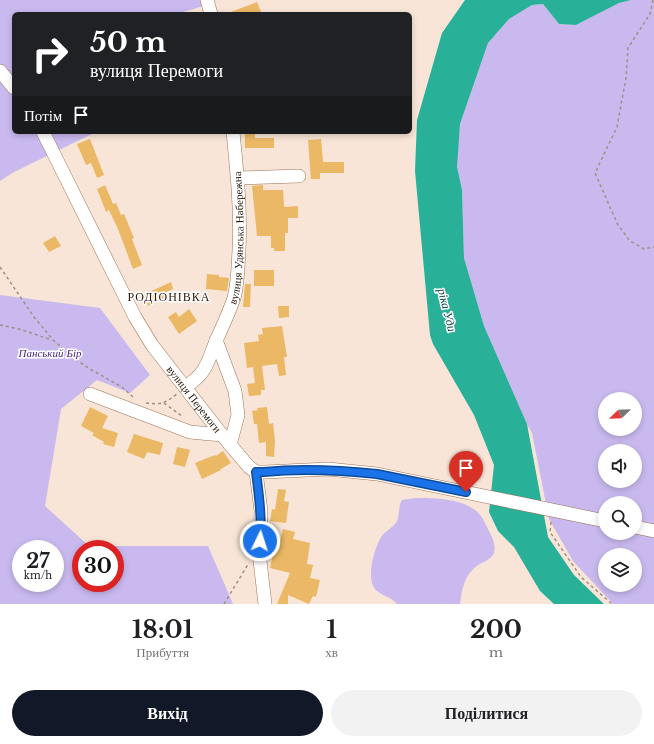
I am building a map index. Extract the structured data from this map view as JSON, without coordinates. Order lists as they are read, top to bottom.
{
  "streets": {
    "street": ["вулиця Удянська Набережна", "вулиця Перемоги"]
  },
  "crossings": [
    ["вулиця Удянська Набережна", "вулиця Перемоги"]
  ],
  "districts": ["РОДІОНІВКА"],
  "water": ["ріка Уди"],
  "parks": ["Панський Бір"],
  "north": "bottom left",
  "page": {
    "turn": ["50 m", "вулиця Перемоги"],
    "then": "Потім",
    "speed": "27 km/h",
    "limit": "30",
    "eta": [
      "18:01",
      "Прибуття",
      "1",
      "хв",
      "200",
      "m"
    ],
    "buttons": ["Вихід", "Поділитися"]
  }
}
